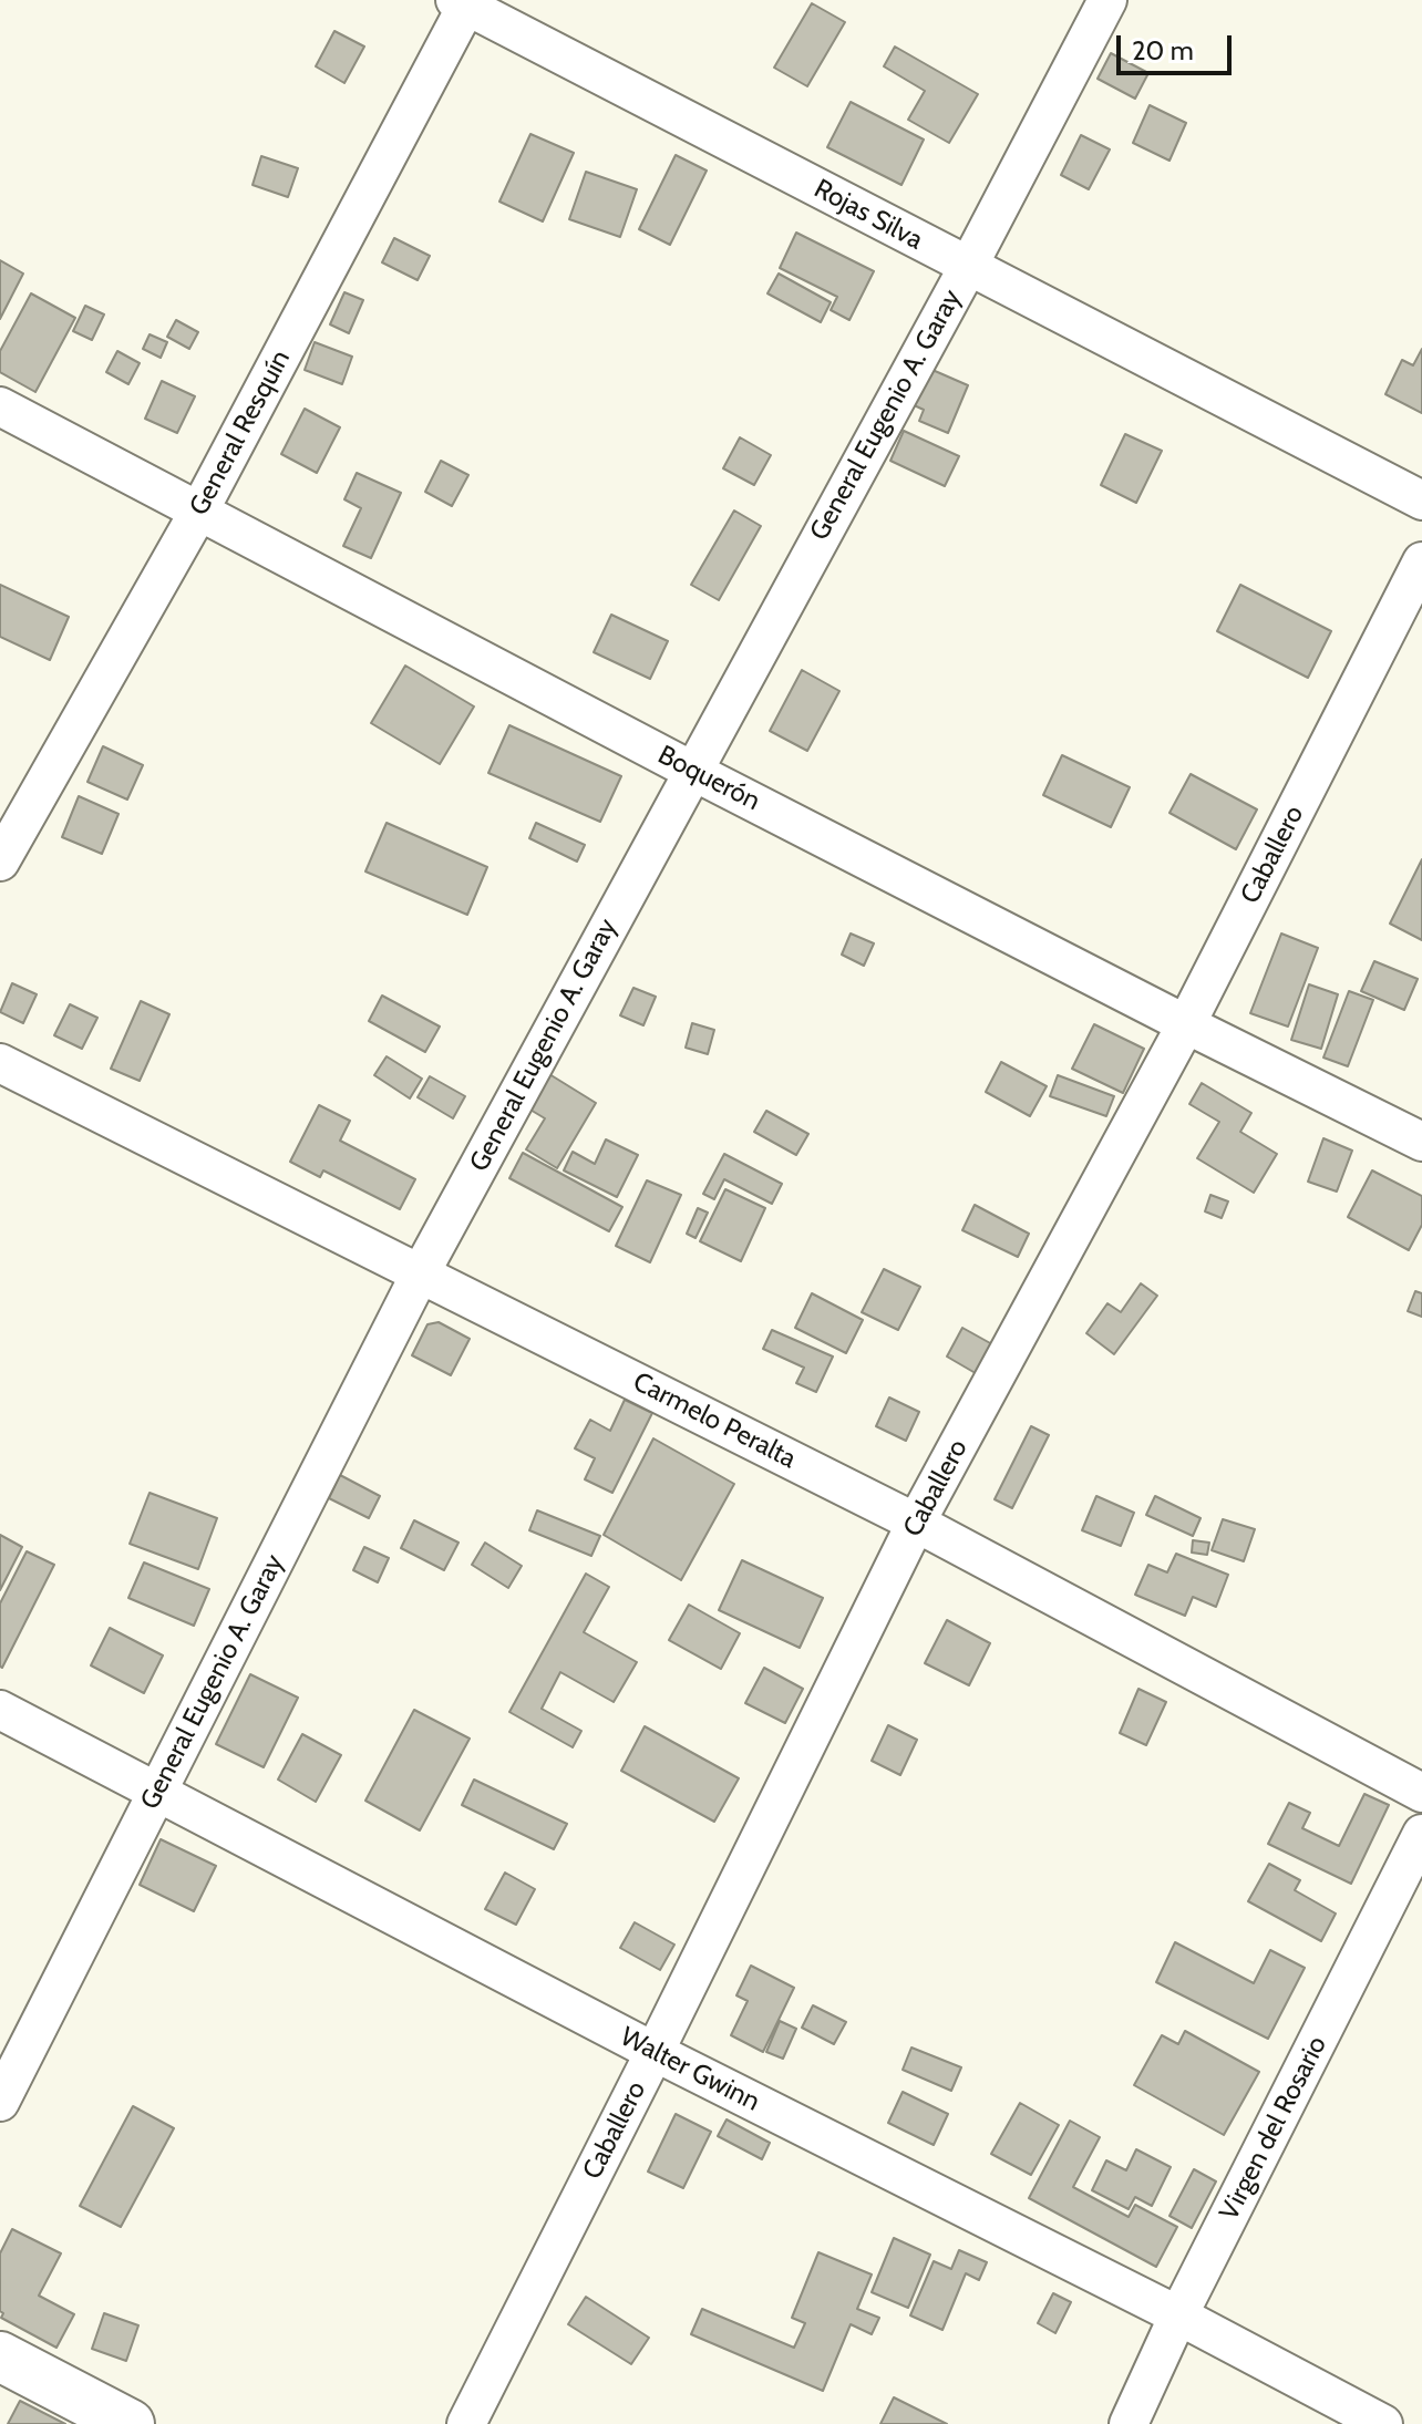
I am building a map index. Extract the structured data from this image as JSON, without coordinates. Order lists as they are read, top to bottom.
{
  "streets": {
    "street": [
      "Rojas Silva",
      "General Eugenio A. Garay",
      "General Resquín",
      "Boquerón",
      "Caballero",
      "Carmelo Peralta",
      "Walter Gwinn",
      "Virgen del Rosario"
    ]
  },
  "crossings": [
    ["Rojas Silva", "General Eugenio A. Garay"],
    ["Rojas Silva", "General Resquín"],
    ["General Eugenio A. Garay", "Boquerón"],
    ["General Eugenio A. Garay", "Carmelo Peralta"],
    ["General Eugenio A. Garay", "Walter Gwinn"],
    ["General Resquín", "Boquerón"],
    ["Boquerón", "Caballero"],
    ["Caballero", "Carmelo Peralta"],
    ["Caballero", "Walter Gwinn"],
    ["Walter Gwinn", "Virgen del Rosario"]
  ],
  "scale_bar": "20 m"
}
